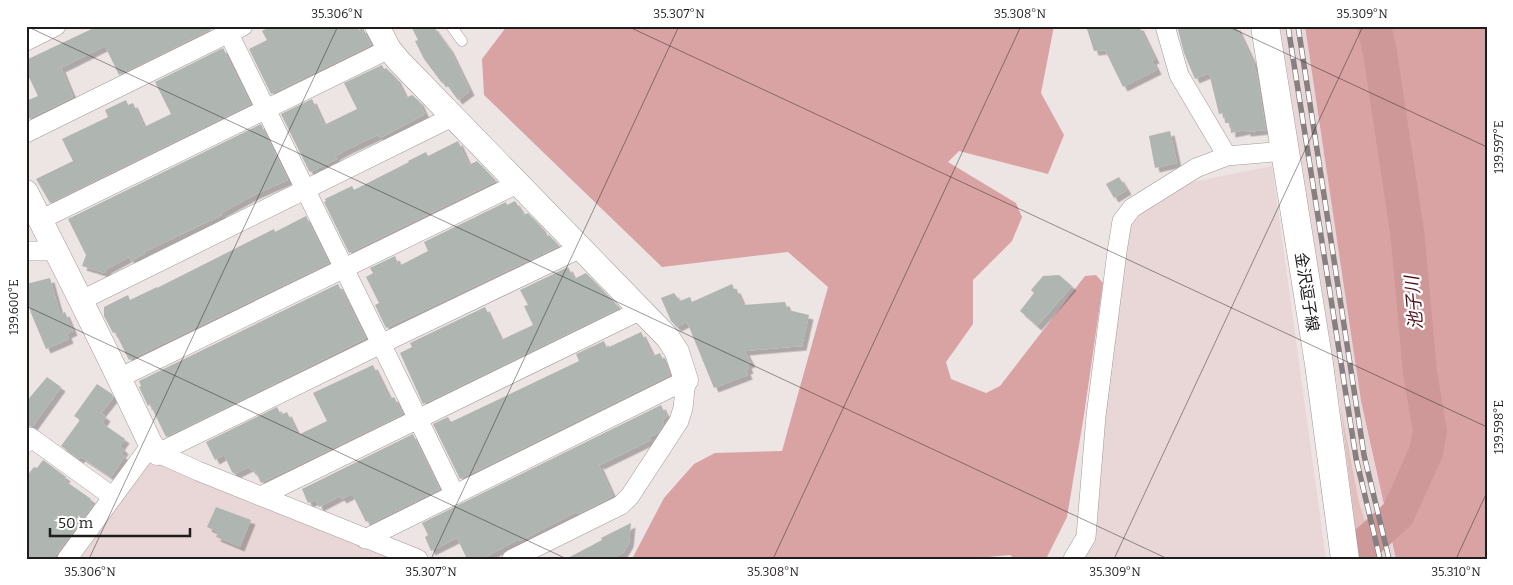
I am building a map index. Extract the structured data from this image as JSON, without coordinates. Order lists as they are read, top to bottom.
{
  "streets": {
    "main road": ["金沢逗子線"]
  },
  "water": ["池子川"],
  "scale_bar": "50 m",
  "coordinates": [
    "35.306°N",
    "35.307°N",
    "35.308°N",
    "35.309°N",
    "139.597°E",
    "139.600°E",
    "139.598°E",
    "35.310°N"
  ]
}
